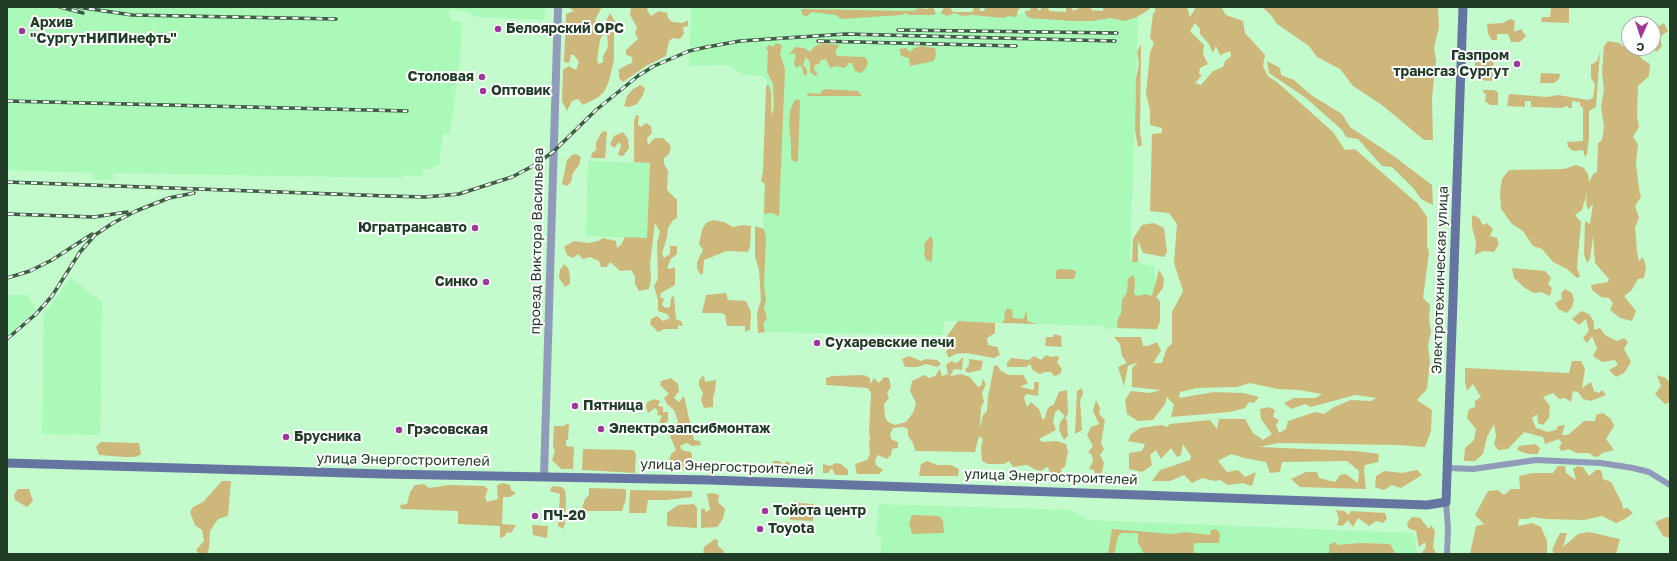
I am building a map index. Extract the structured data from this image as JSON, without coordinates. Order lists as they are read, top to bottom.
{
  "streets": {
    "main road": ["Электротехническая улица", "улица Энергостроителей"],
    "street": ["проезд Виктора Васильева"]
  },
  "crossings": [
    ["проезд Виктора Васильева", "улица Энергостроителей"],
    ["Электротехническая улица", "улица Энергостроителей"]
  ],
  "places": [
    "Белоярский ОРС",
    "Архив \"СургутНИПИнефть\"",
    "Газпром трансгаз Сургут",
    "Столовая",
    "Оптовик",
    "Югратрансавто",
    "Синко",
    "Сухаревские печи",
    "Пятница",
    "Электрозапсибмонтаж",
    "Грэсовская",
    "Брусника",
    "Тойота центр",
    "ПЧ-20",
    "Toyota"
  ],
  "north": "bottom"
}
